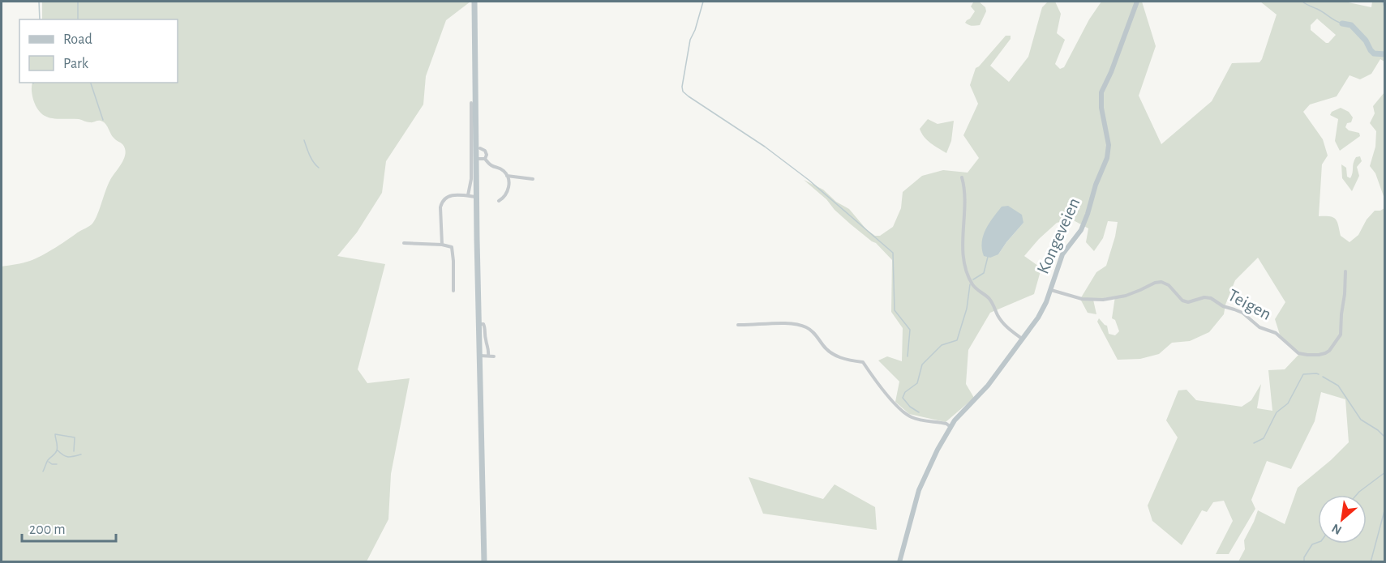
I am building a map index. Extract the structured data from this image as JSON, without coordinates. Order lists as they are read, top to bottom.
{
  "streets": {
    "main road": ["Kongeveien"],
    "street": ["Teigen"]
  },
  "crossings": [
    ["Kongeveien", "Teigen"]
  ],
  "legend": ["Road", "Park"],
  "scale_bar": "200 m",
  "north": "bottom left"
}
